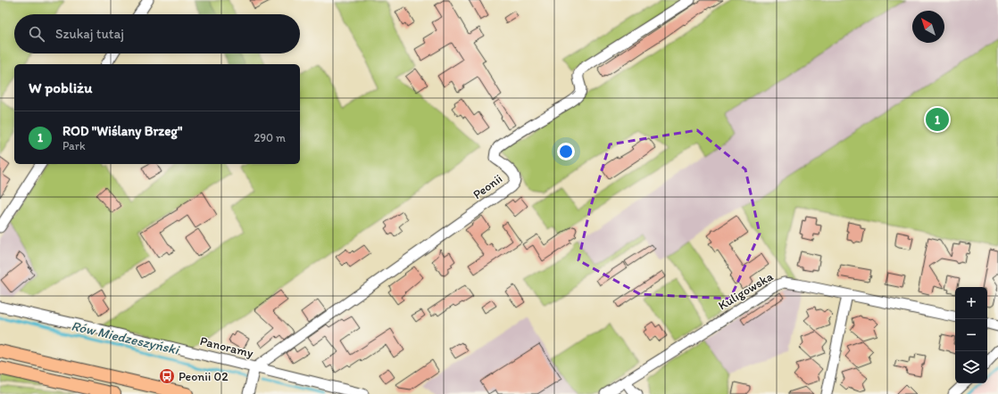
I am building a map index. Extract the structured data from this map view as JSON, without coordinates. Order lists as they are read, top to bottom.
{
  "streets": {
    "street": ["Peonii", "Kuligowska", "Panoramy"]
  },
  "crossings": [
    ["Peonii", "Panoramy"]
  ],
  "water": ["Rów Miedzeszyński"],
  "places": {
    "bus stop": ["Peonii 02"]
  },
  "north": "top left",
  "page": {
    "search": "Szukaj tutaj",
    "heading": "W pobliżu",
    "pins": "1",
    "list": [
      {
        "mark": "1",
        "name": "ROD \"Wiślany Brzeg\"",
        "note": "Park",
        "value": "290 m"
      }
    ],
    "map_buttons": ["+", "−"]
  }
}
